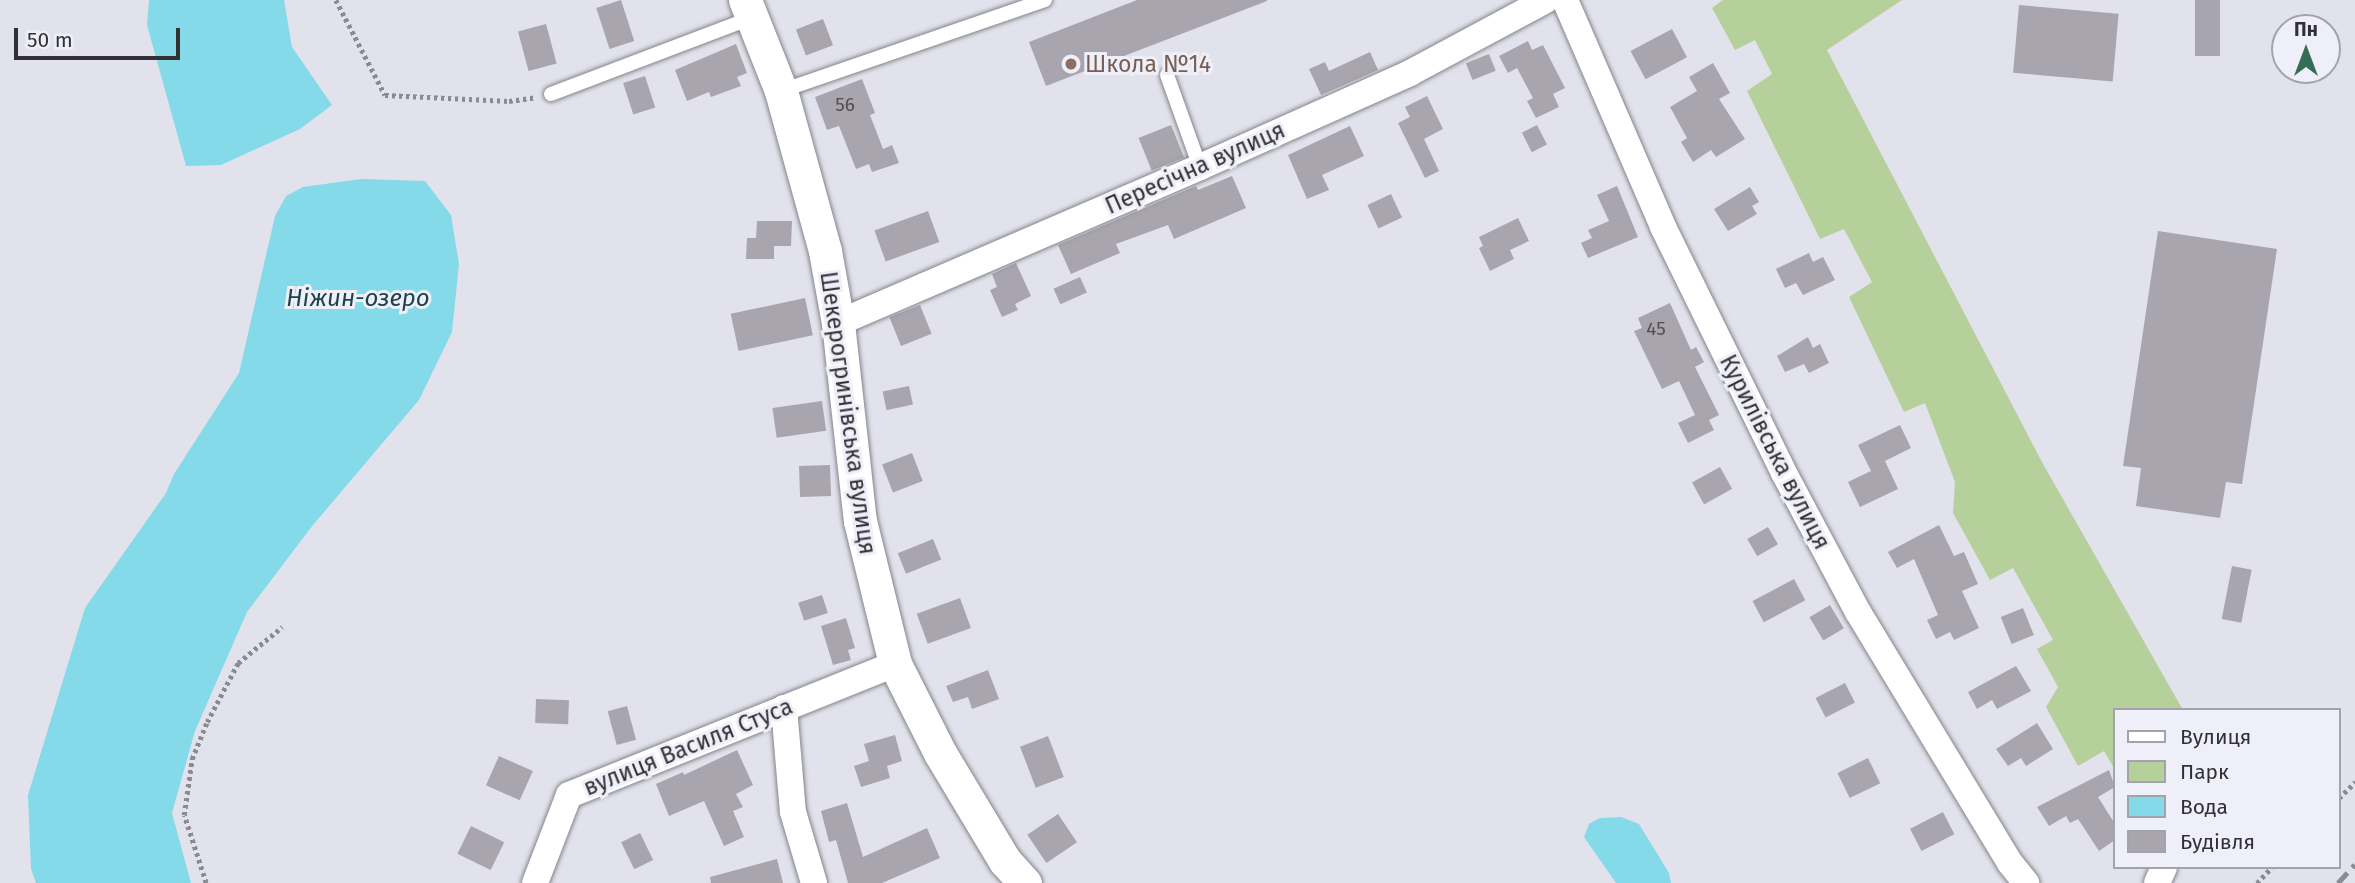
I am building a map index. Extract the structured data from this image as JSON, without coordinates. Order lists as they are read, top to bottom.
{
  "streets": {
    "street": [
      "Пересічна вулиця",
      "Шекерогринівська вулиця",
      "Курилівська вулиця",
      "вулиця Василя Стуса"
    ]
  },
  "crossings": [
    ["Пересічна вулиця", "Шекерогринівська вулиця"],
    ["Шекерогринівська вулиця", "вулиця Василя Стуса"]
  ],
  "water": ["Ніжин-озеро"],
  "places": ["Школа №14"],
  "house_numbers": ["56", "45"],
  "legend": [
    "Вулиця",
    "Парк",
    "Вода",
    "Будівля"
  ],
  "scale_bar": "50 m",
  "north": "top"
}
